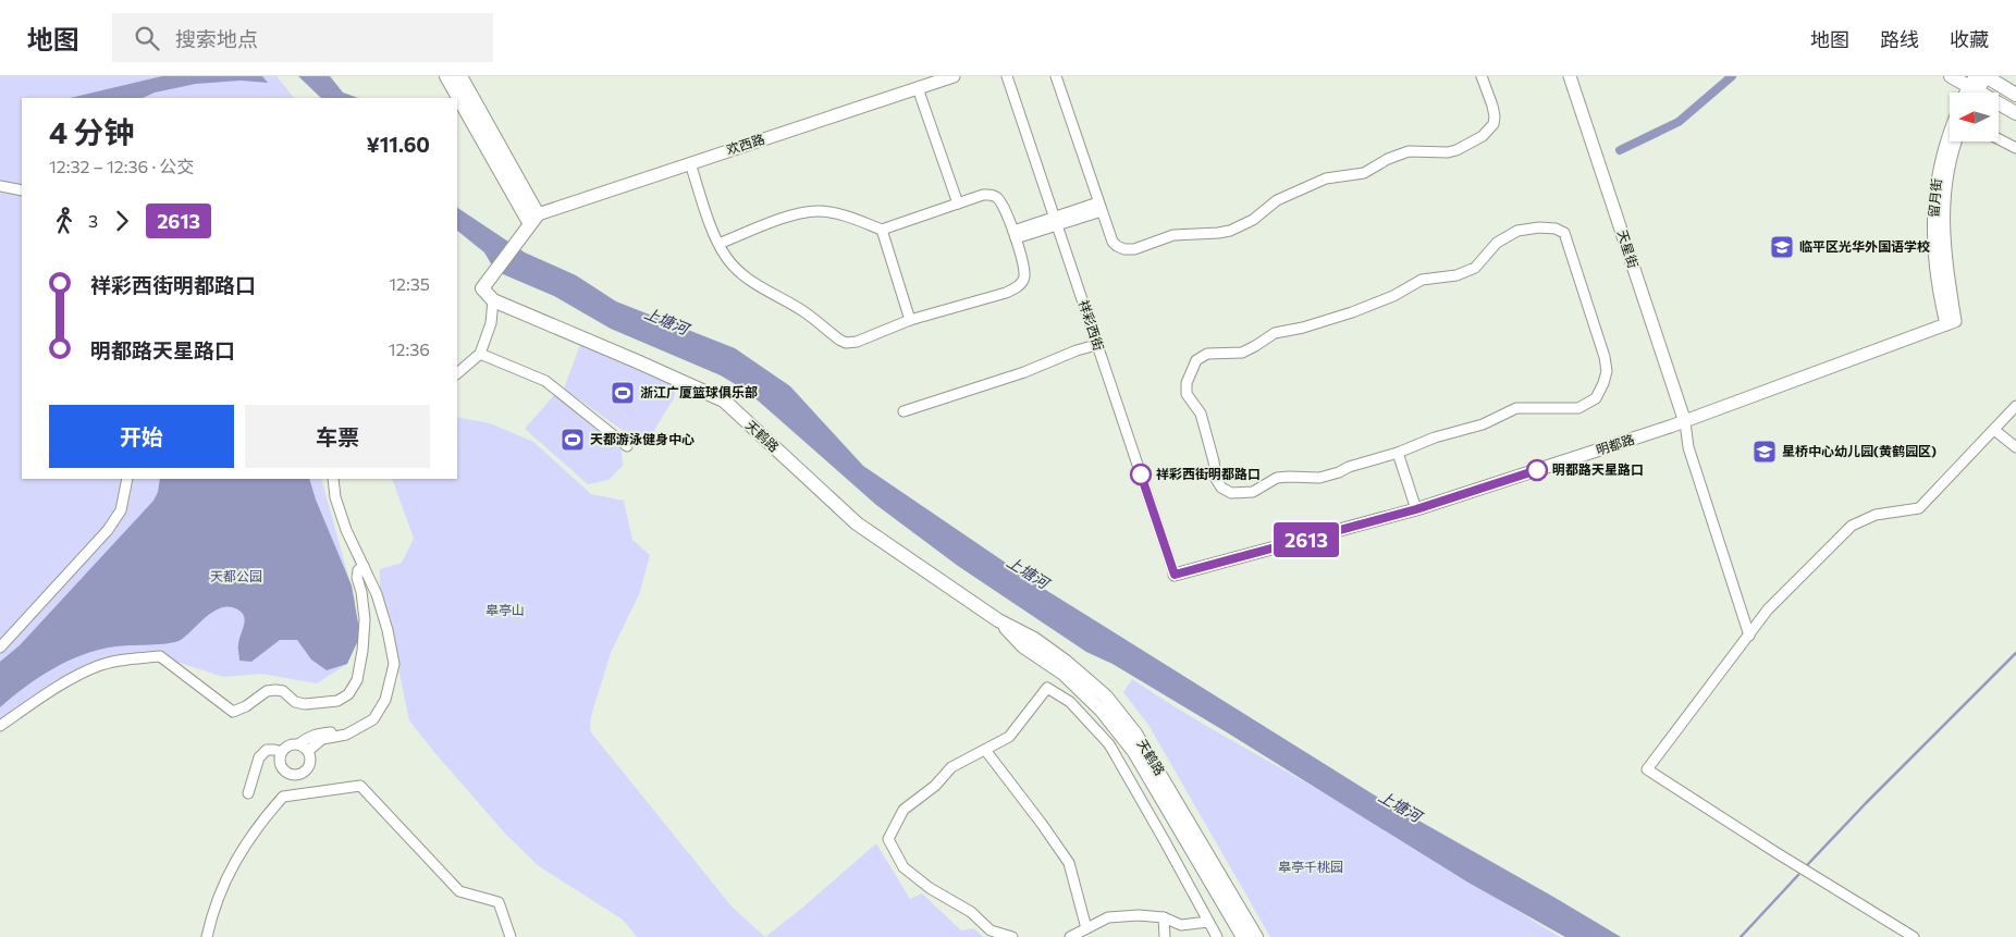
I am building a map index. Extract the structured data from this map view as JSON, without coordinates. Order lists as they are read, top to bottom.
{
  "streets": {
    "main road": ["天鹤路"],
    "street": [
      "欢西路",
      "留月街",
      "天星街",
      "祥彩西街",
      "明都路"
    ]
  },
  "crossings": [
    ["留月街", "明都路"],
    ["天星街", "明都路"],
    ["祥彩西街", "明都路"]
  ],
  "water": ["上塘河"],
  "parks": ["天都公园", "皋亭山", "皋亭千桃园"],
  "places": {
    "school or university": ["临平区光华外国语学校", "星桥中心幼儿园(黄鹤园区)"],
    "sports": ["浙江广厦篮球俱乐部", "天都游泳健身中心"],
    "other": ["明都路天星路口", "祥彩西街明都路口"]
  },
  "lines": ["bus line 2613"],
  "north": "left",
  "page": {
    "header": "地图",
    "search": "搜索地点",
    "nav": ["地图", "路线", "收藏"],
    "on_map": "2613",
    "heading": ["4 分钟", "12:32 – 12:36 · 公交", "¥11.60"],
    "legs": ["3", "2613"],
    "list": [
      {
        "name": "祥彩西街明都路口",
        "value": "12:35"
      },
      {
        "name": "明都路天星路口",
        "value": "12:36"
      }
    ],
    "buttons": ["开始", "车票"]
  }
}
